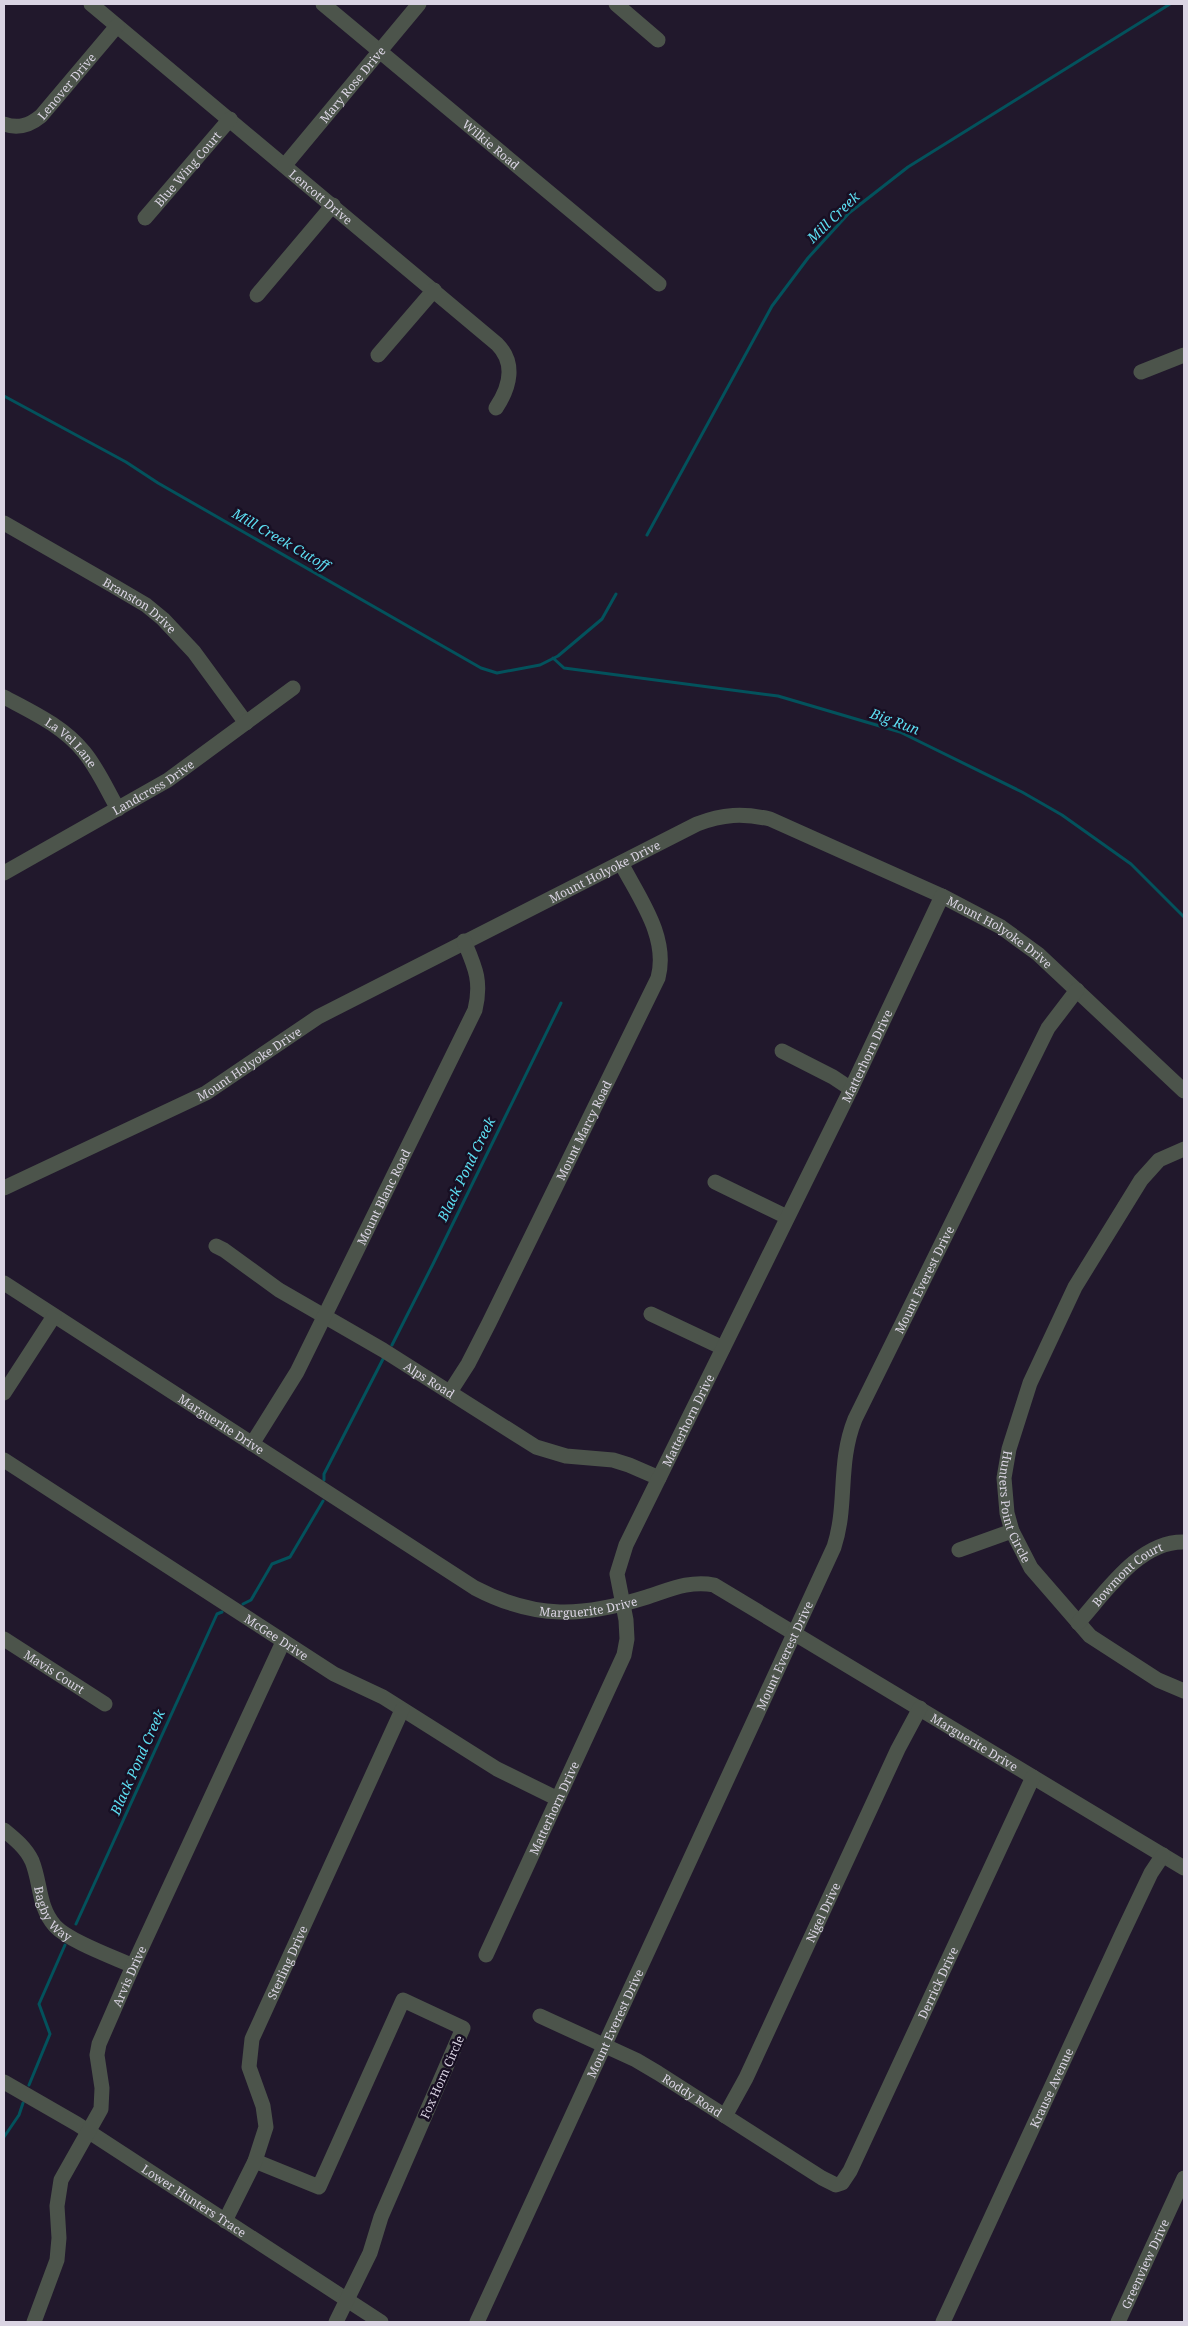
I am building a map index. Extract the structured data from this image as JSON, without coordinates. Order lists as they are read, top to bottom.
{
  "streets": {
    "street": [
      "Mary Rose Drive",
      "Lenover Drive",
      "Wilkie Road",
      "Blue Wing Court",
      "Lencott Drive",
      "Branston Drive",
      "La Vel Lane",
      "Landcross Drive",
      "Mount Holyoke Drive",
      "Matterhorn Drive",
      "Mount Marcy Road",
      "Mount Blanc Road",
      "Mount Everest Drive",
      "Alps Road",
      "Marguerite Drive",
      "Hunters Point Circle",
      "Bowmont Court",
      "McGee Drive",
      "Mavis Court",
      "Bagby Way",
      "Nigel Drive",
      "Sterling Drive",
      "Arvis Drive",
      "Derrick Drive",
      "Fox Horn Circle",
      "Krause Avenue",
      "Roddy Road",
      "Lower Hunters Trace",
      "Greenview Drive"
    ]
  },
  "crossings": [
    ["Mary Rose Drive", "Wilkie Road"],
    ["Mary Rose Drive", "Lencott Drive"],
    ["Lenover Drive", "Lencott Drive"],
    ["Blue Wing Court", "Lencott Drive"],
    ["Branston Drive", "Landcross Drive"],
    ["La Vel Lane", "Landcross Drive"],
    ["Mount Holyoke Drive", "Matterhorn Drive"],
    ["Mount Holyoke Drive", "Mount Marcy Road"],
    ["Mount Holyoke Drive", "Mount Blanc Road"],
    ["Mount Holyoke Drive", "Mount Everest Drive"],
    ["Matterhorn Drive", "Alps Road"],
    ["Matterhorn Drive", "Marguerite Drive"],
    ["Matterhorn Drive", "McGee Drive"],
    ["Mount Marcy Road", "Alps Road"],
    ["Mount Blanc Road", "Alps Road"],
    ["Mount Blanc Road", "Marguerite Drive"],
    ["Mount Everest Drive", "Marguerite Drive"],
    ["Mount Everest Drive", "Roddy Road"],
    ["Marguerite Drive", "Nigel Drive"],
    ["Marguerite Drive", "Derrick Drive"],
    ["Marguerite Drive", "Krause Avenue"],
    ["Hunters Point Circle", "Bowmont Court"],
    ["McGee Drive", "Sterling Drive"],
    ["McGee Drive", "Arvis Drive"],
    ["Bagby Way", "Arvis Drive"],
    ["Nigel Drive", "Roddy Road"],
    ["Sterling Drive", "Fox Horn Circle"],
    ["Sterling Drive", "Lower Hunters Trace"],
    ["Arvis Drive", "Lower Hunters Trace"],
    ["Derrick Drive", "Roddy Road"],
    ["Fox Horn Circle", "Lower Hunters Trace"]
  ],
  "water": [
    "Mill Creek",
    "Mill Creek Cutoff",
    "Big Run",
    "Black Pond Creek"
  ]
}
